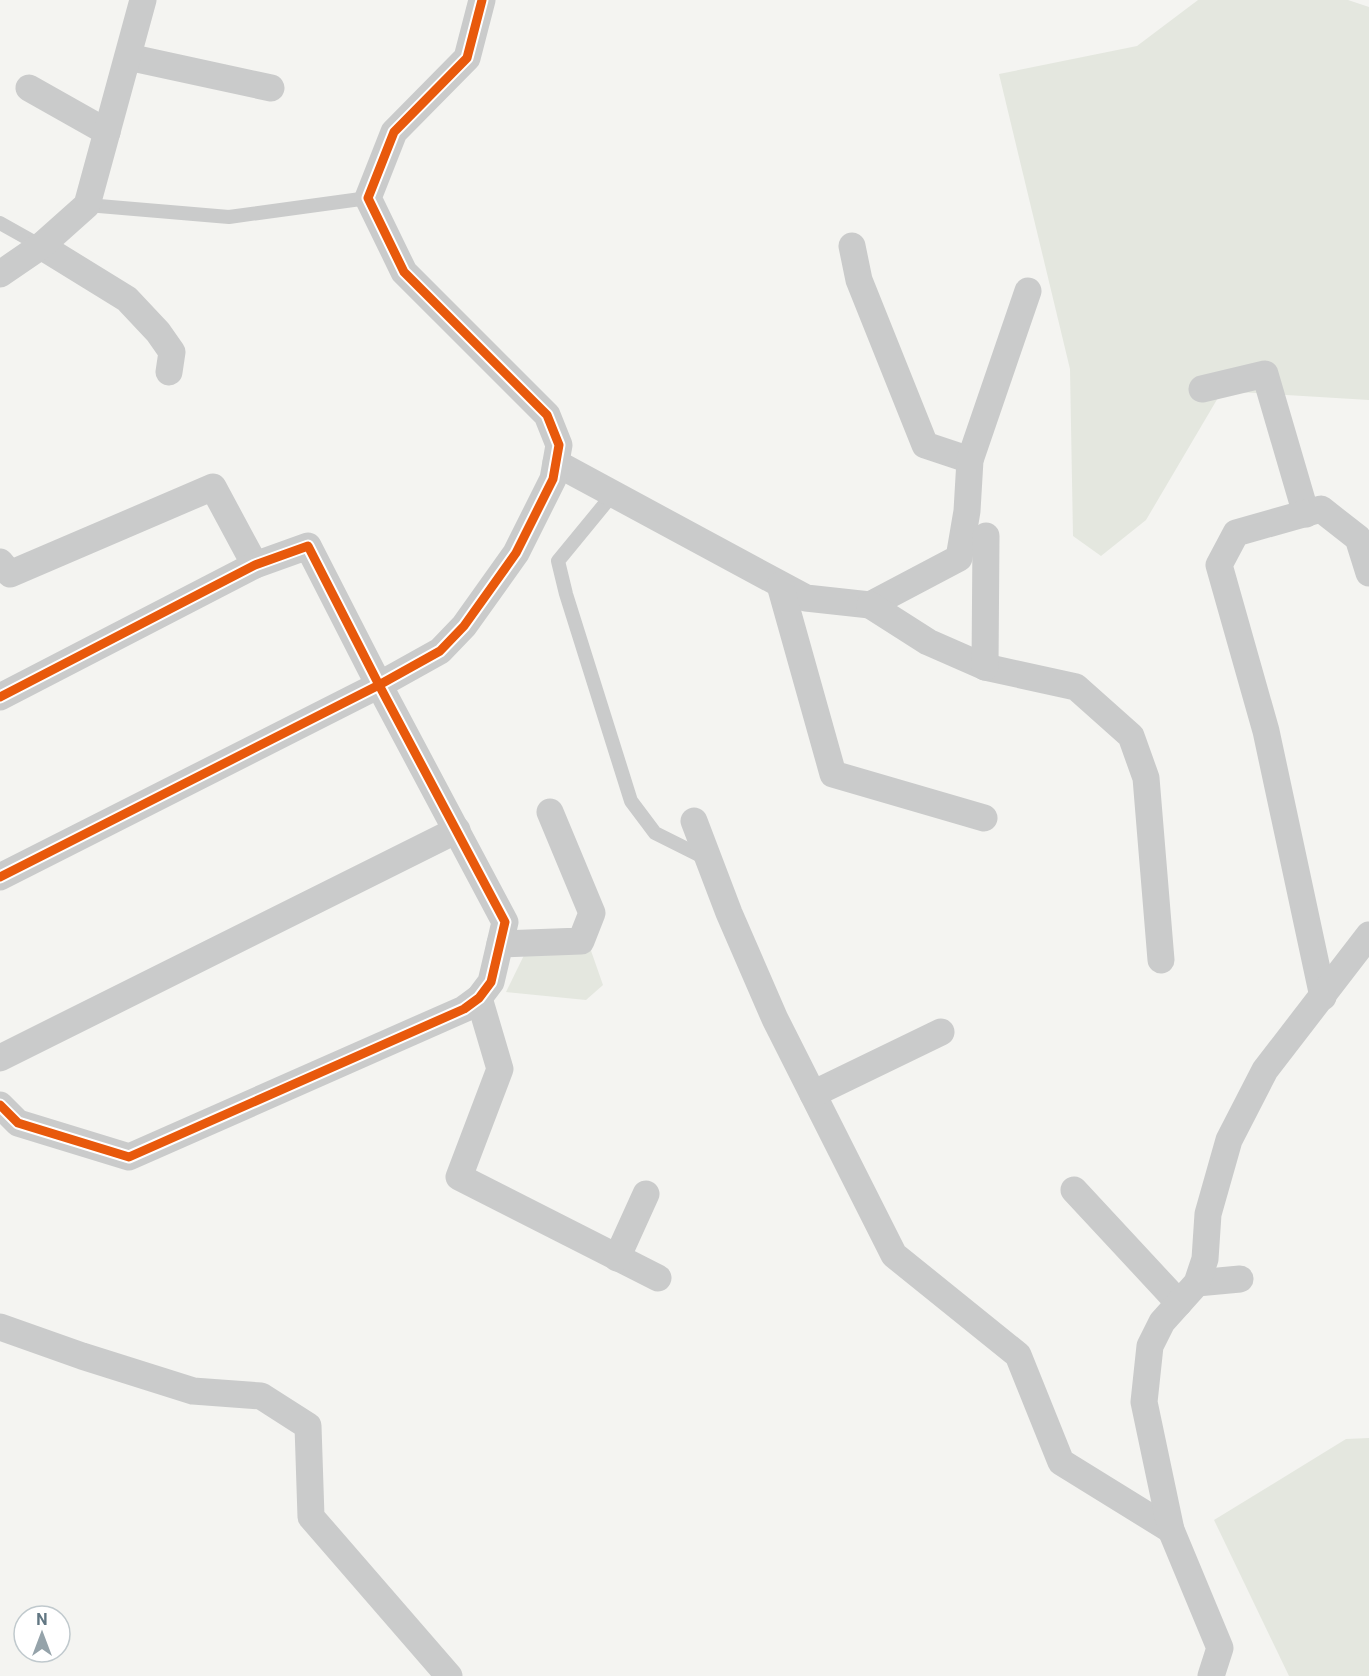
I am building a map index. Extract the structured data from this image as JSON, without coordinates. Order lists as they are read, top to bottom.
{
  "north": "top"
}
